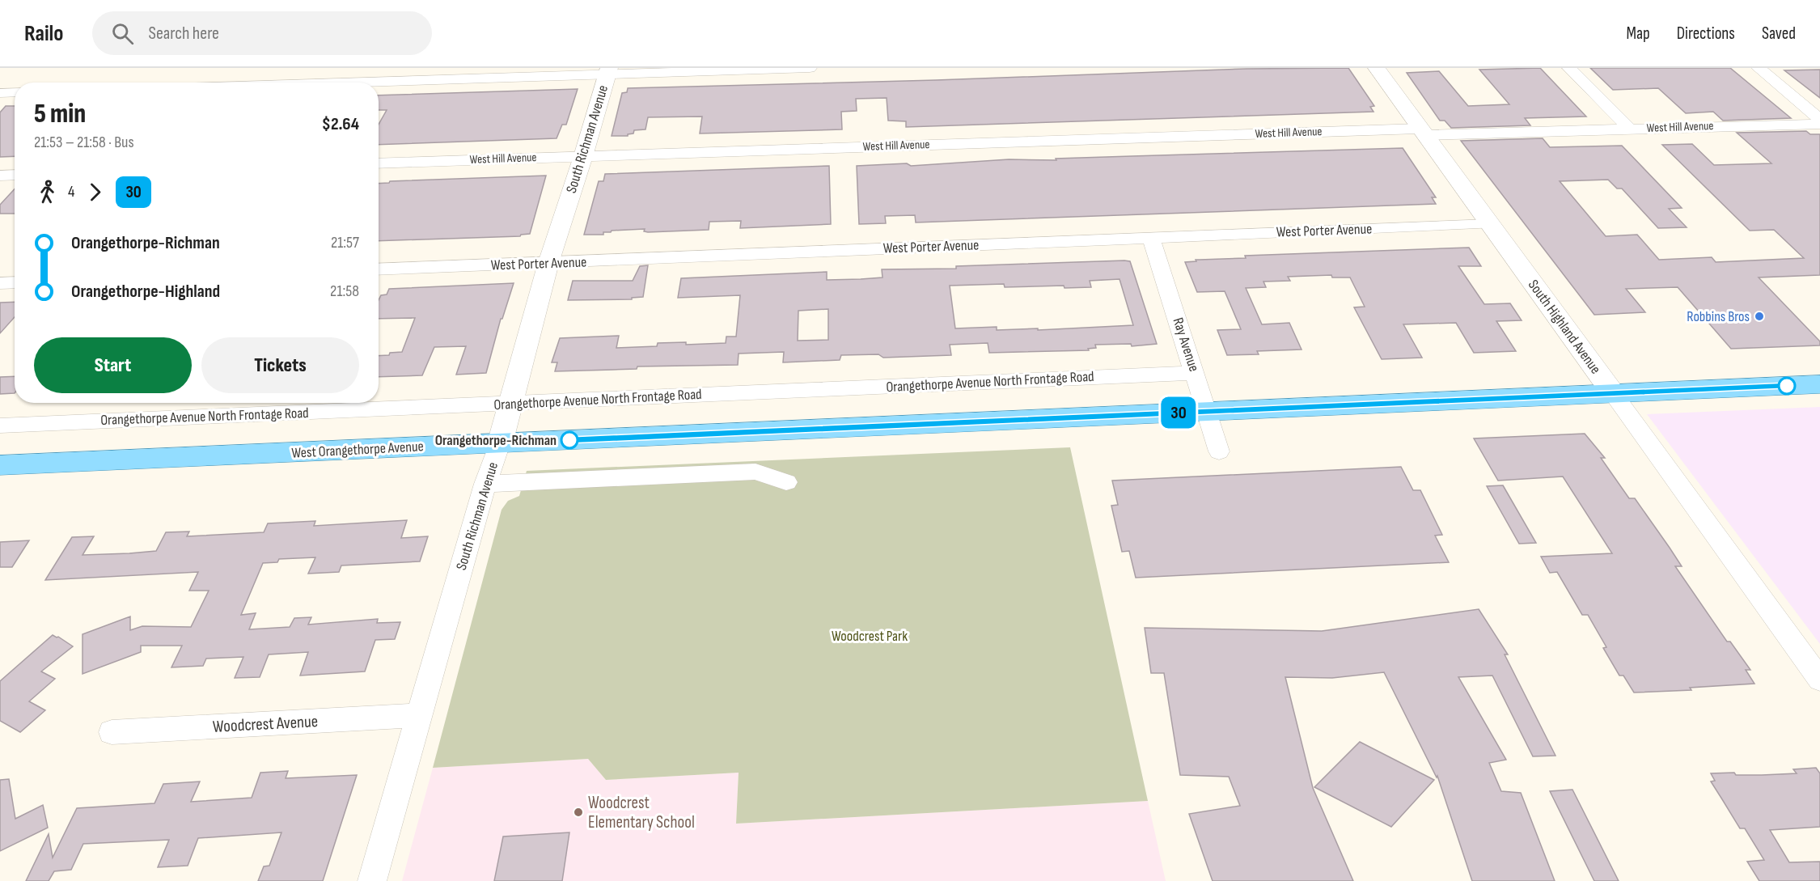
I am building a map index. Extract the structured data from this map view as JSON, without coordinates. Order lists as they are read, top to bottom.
{
  "streets": {
    "main road": ["West Orangethorpe Avenue"],
    "street": [
      "West Hill Avenue",
      "South Richman Avenue",
      "West Porter Avenue",
      "South Highland Avenue",
      "Ray Avenue",
      "Orangethorpe Avenue North Frontage Road",
      "Woodcrest Avenue"
    ]
  },
  "crossings": [
    ["West Hill Avenue", "South Richman Avenue"],
    ["West Hill Avenue", "South Highland Avenue"],
    ["South Richman Avenue", "West Porter Avenue"],
    ["South Richman Avenue", "Orangethorpe Avenue North Frontage Road"],
    ["South Richman Avenue", "West Orangethorpe Avenue"],
    ["South Richman Avenue", "Woodcrest Avenue"],
    ["West Porter Avenue", "South Highland Avenue"],
    ["West Porter Avenue", "Ray Avenue"],
    ["South Highland Avenue", "West Orangethorpe Avenue"],
    ["Ray Avenue", "Orangethorpe Avenue North Frontage Road"],
    ["Ray Avenue", "West Orangethorpe Avenue"]
  ],
  "parks": ["Woodcrest Park"],
  "places": ["Robbins Bros", "Orangethorpe-Richman", "Woodcrest Elementary School"],
  "lines": ["bus line 30"],
  "page": {
    "header": "Railo",
    "search": "Search here",
    "nav": ["Map", "Directions", "Saved"],
    "on_map": "30",
    "heading": ["5 min", "21:53 – 21:58 · Bus", "$2.64"],
    "legs": ["4", "30"],
    "list": [
      {
        "name": "Orangethorpe-Richman",
        "value": "21:57"
      },
      {
        "name": "Orangethorpe-Highland",
        "value": "21:58"
      }
    ],
    "buttons": ["Start", "Tickets"]
  }
}
